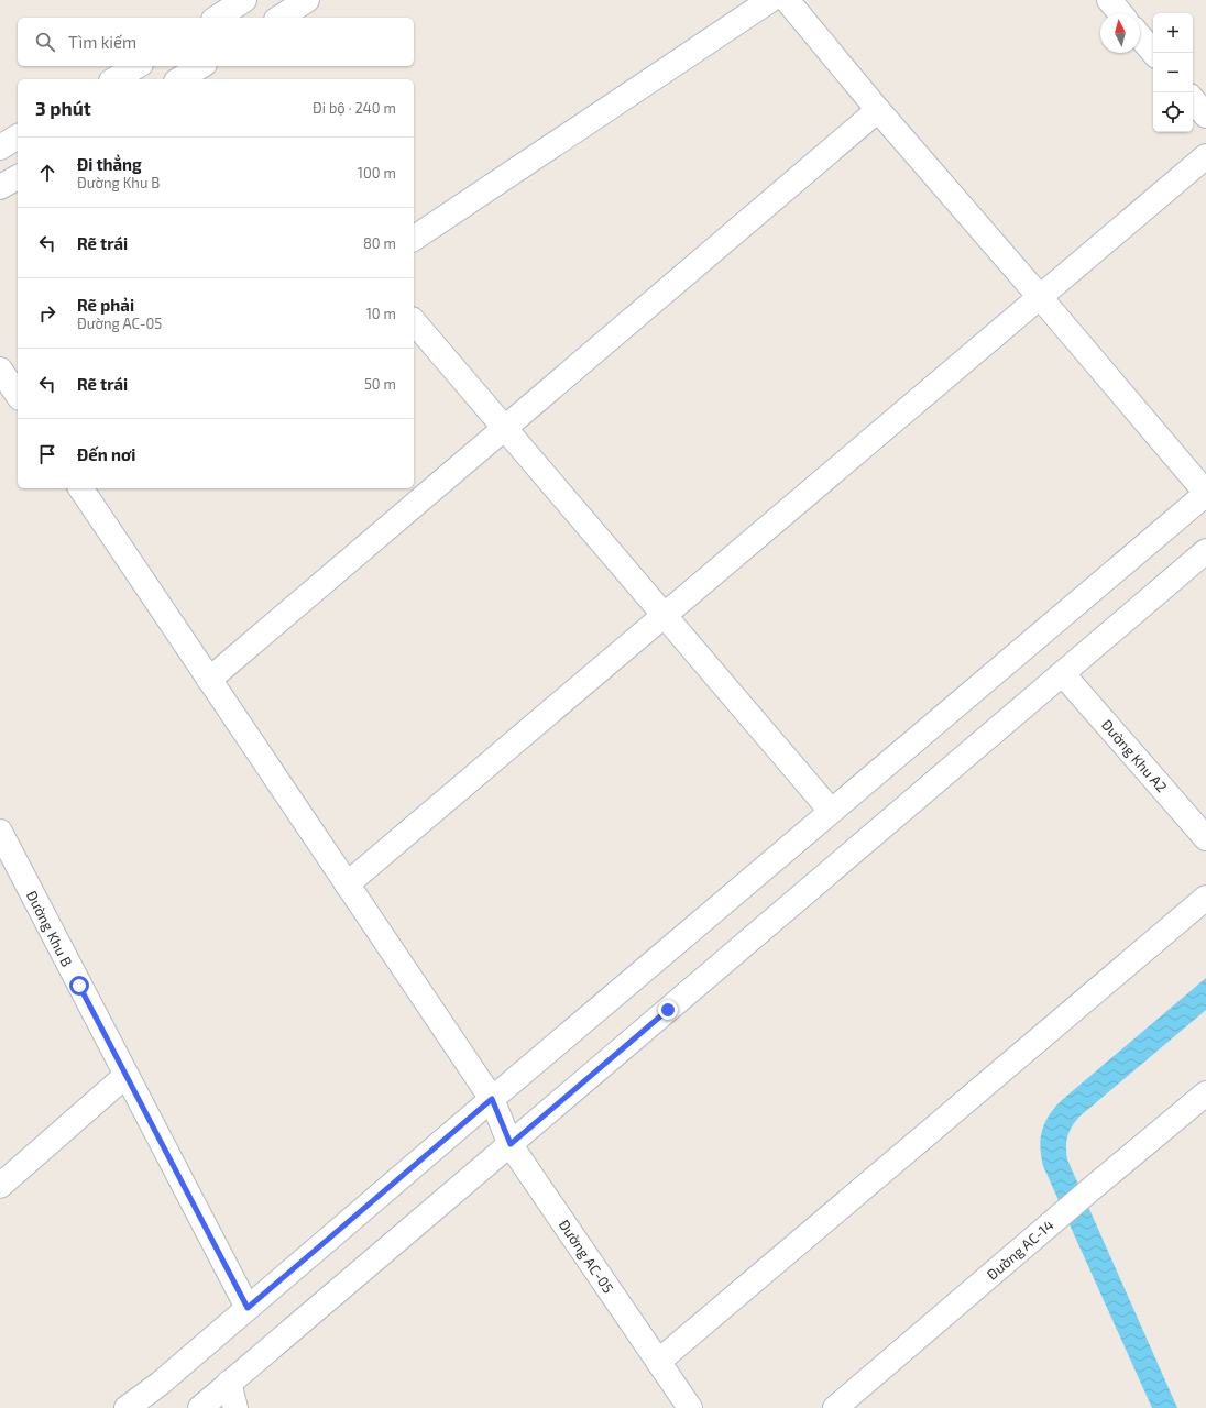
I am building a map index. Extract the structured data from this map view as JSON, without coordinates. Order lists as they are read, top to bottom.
{
  "streets": {
    "street": [
      "Đường Khu A2",
      "Đường Khu B",
      "Đường AC-14",
      "Đường AC-05"
    ]
  },
  "north": "top",
  "page": {
    "map_buttons": ["+", "−"],
    "search": "Tìm kiếm",
    "heading": ["3 phút", "Đi bộ · 240 m"],
    "list": [
      ["Đi thẳng", "Đường Khu B", "100 m"],
      ["Rẽ trái", "80 m"],
      ["Rẽ phải", "Đường AC-05", "10 m"],
      ["Rẽ trái", "50 m"],
      "Đến nơi"
    ]
  }
}
